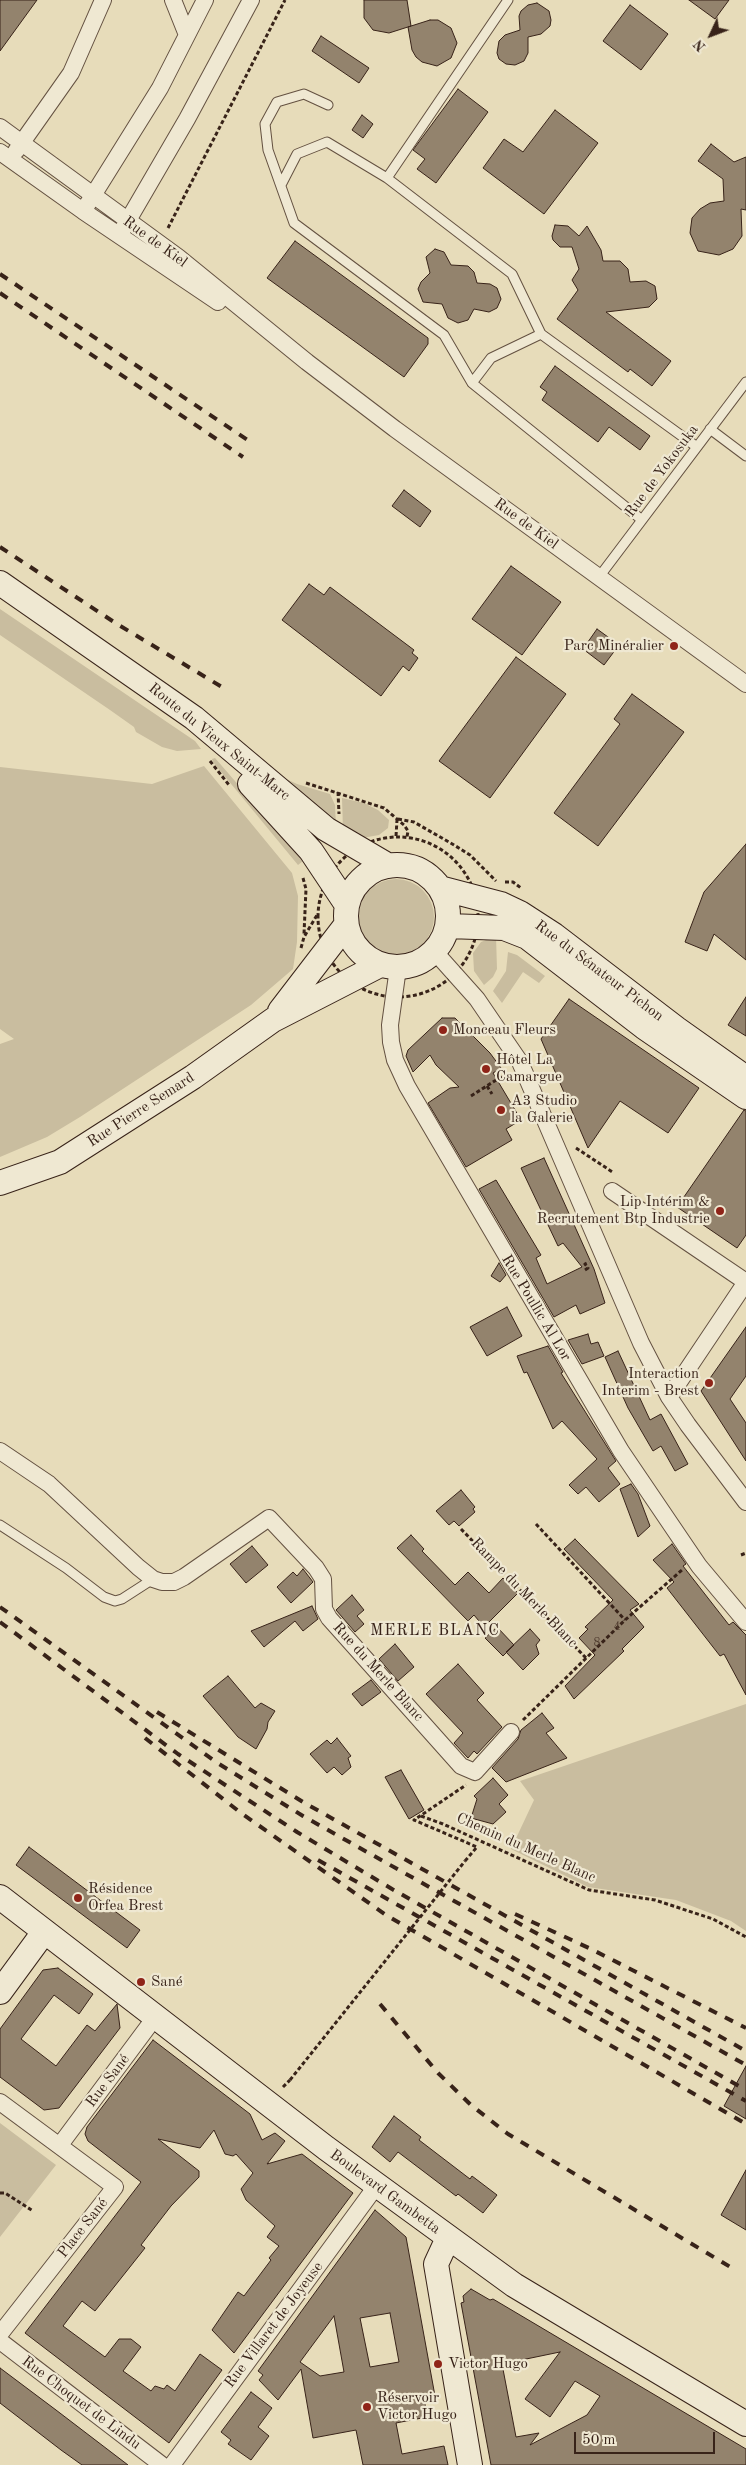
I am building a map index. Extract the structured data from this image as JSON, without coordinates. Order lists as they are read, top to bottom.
{
  "streets": {
    "main road": [
      "Route du Vieux Saint-Marc",
      "Rue du Sénateur Pichon",
      "Rue Pierre Semard",
      "Boulevard Gambetta"
    ],
    "street": [
      "Rue de Kiel",
      "Rue Poullic Al Lor",
      "Rue du Merle Blanc",
      "Rue Sané",
      "Place Sané",
      "Rue Villaret de Joyeuse",
      "Rue Choquet de Lindu"
    ],
    "lane": ["Rue de Yokosuka"],
    "path": ["Rampe du Merle Blanc", "Chemin du Merle Blanc"]
  },
  "crossings": [
    ["Rue de Kiel", "Rue de Yokosuka"],
    ["Route du Vieux Saint-Marc", "Rue du Sénateur Pichon"],
    ["Route du Vieux Saint-Marc", "Rue Pierre Semard"],
    ["Route du Vieux Saint-Marc", "Rue Poullic Al Lor"],
    ["Rue du Sénateur Pichon", "Rue Pierre Semard"],
    ["Rue du Sénateur Pichon", "Rue Poullic Al Lor"],
    ["Rue Pierre Semard", "Rue Poullic Al Lor"],
    ["Rue Poullic Al Lor", "Rampe du Merle Blanc"],
    ["Rue du Merle Blanc", "Chemin du Merle Blanc"],
    ["Rue Sané", "Boulevard Gambetta"],
    ["Rue Sané", "Place Sané"],
    ["Boulevard Gambetta", "Rue Villaret de Joyeuse"]
  ],
  "districts": ["MERLE BLANC"],
  "places": [
    "Parc Minéralier",
    "Monceau Fleurs",
    "Hôtel La Camargue",
    "A3 Studio la Galerie",
    "Lip Intérim & Recrutement Btp Industrie",
    "Interaction Interim - Brest",
    "Résidence Orfea Brest",
    "Sané",
    "Victor Hugo",
    "Réservoir Victor Hugo"
  ],
  "house_numbers": ["4", "8"],
  "scale_bar": "50 m",
  "north": "bottom left"
}
